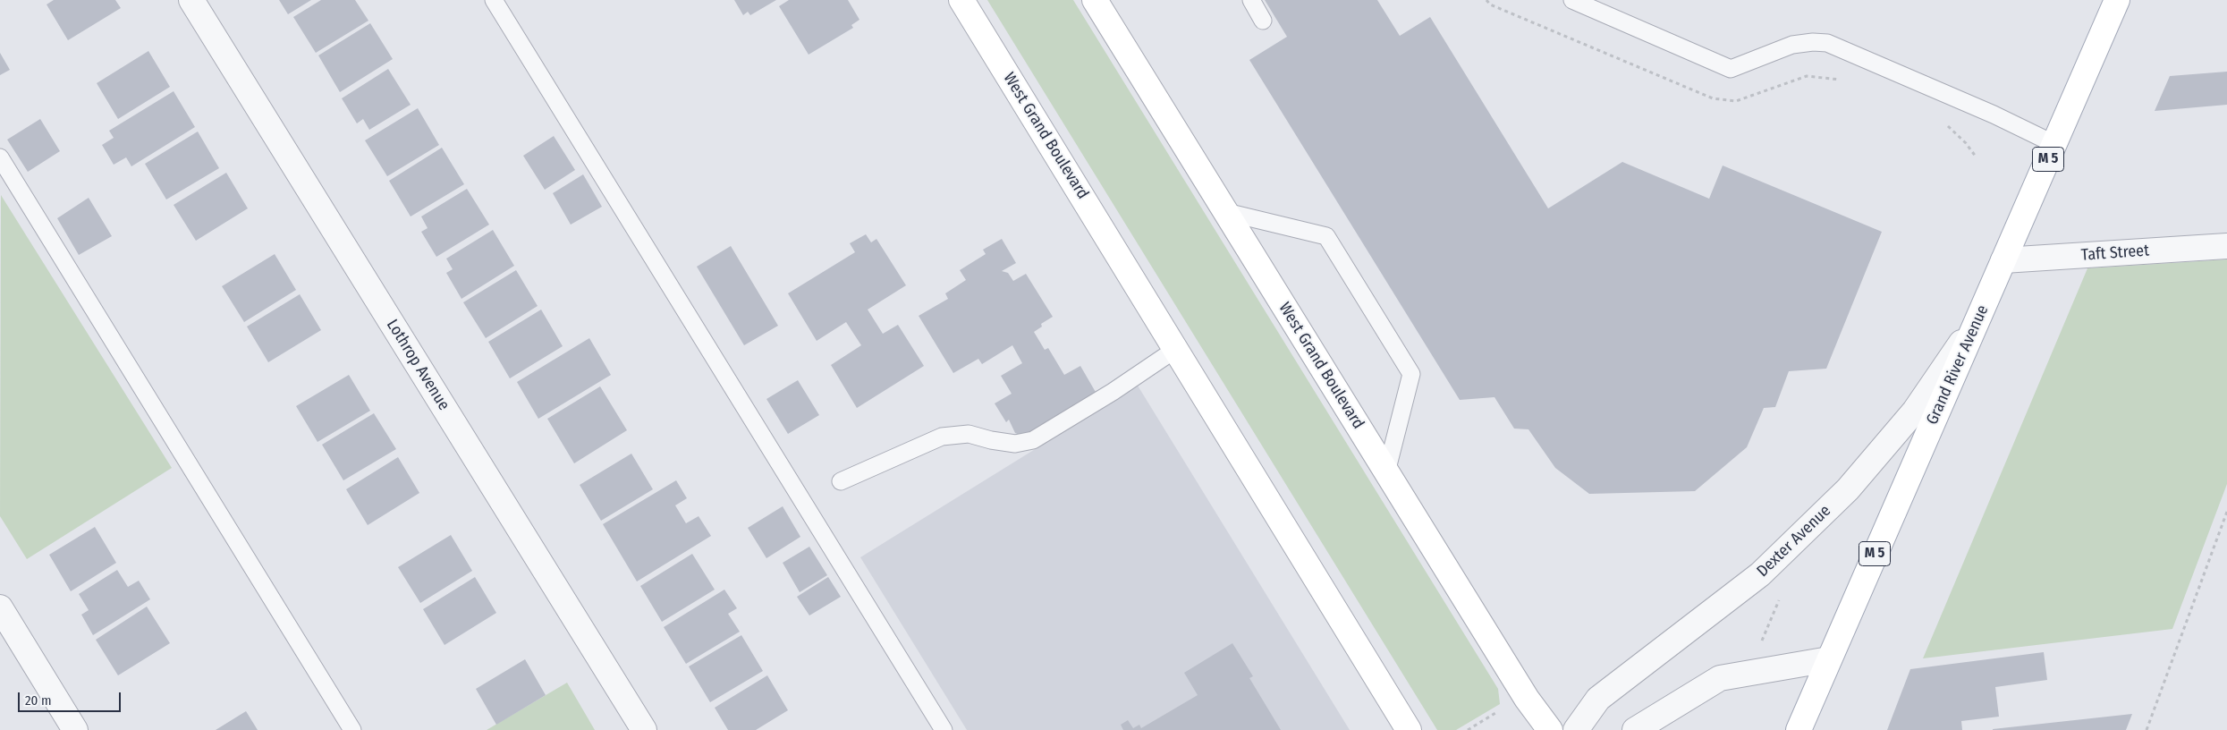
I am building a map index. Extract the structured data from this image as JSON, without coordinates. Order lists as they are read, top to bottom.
{
  "streets": {
    "main road": ["West Grand Boulevard", "M 5", "Grand River Avenue"],
    "street": ["Taft Street", "Lothrop Avenue", "Dexter Avenue"]
  },
  "crossings": [
    ["Taft Street", "Grand River Avenue"],
    ["Grand River Avenue", "Dexter Avenue"]
  ],
  "scale_bar": "20 m"
}
